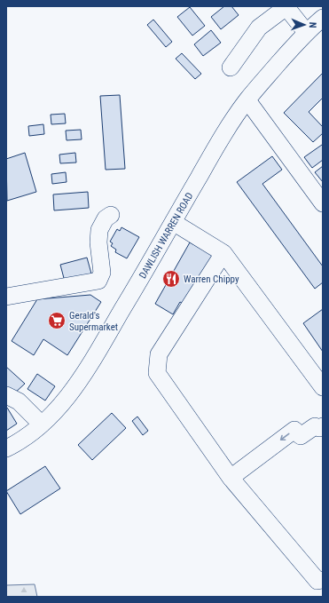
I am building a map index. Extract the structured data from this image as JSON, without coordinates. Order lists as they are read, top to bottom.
{
  "streets": {
    "street": ["DAWLISH WARREN ROAD"]
  },
  "places": {
    "restaurant": ["Warren Chippy"],
    "supermarket": ["Gerald's Supermarket"]
  },
  "north": "right"
}
